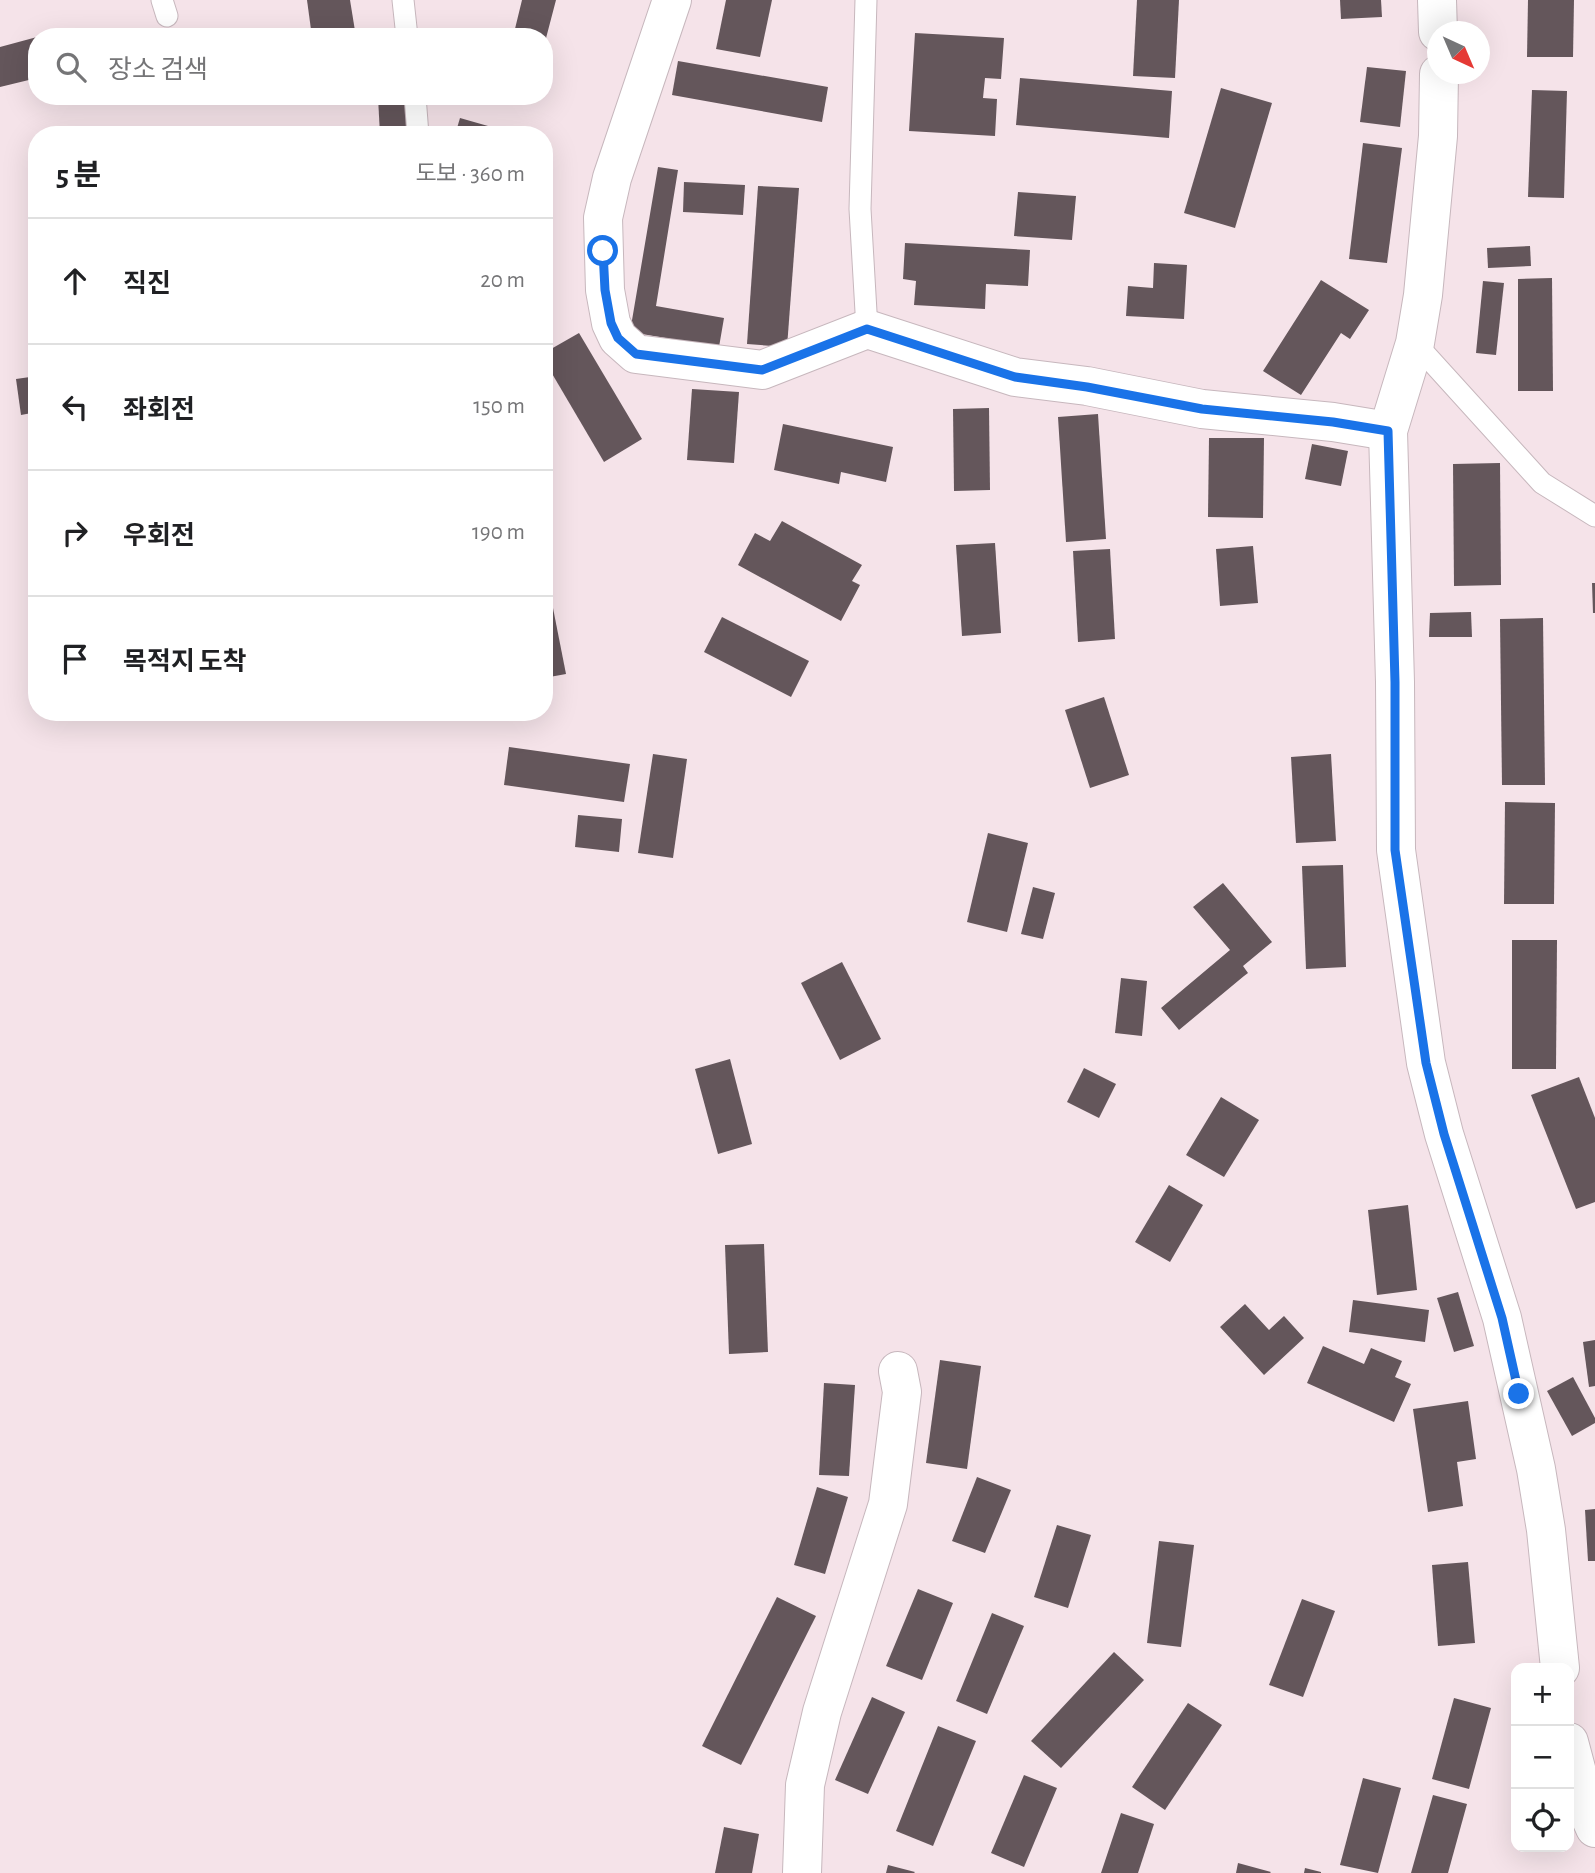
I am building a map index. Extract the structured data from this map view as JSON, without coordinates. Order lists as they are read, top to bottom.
{
  "north": "bottom right",
  "page": {
    "search": "장소 검색",
    "heading": ["5 분", "도보 · 360 m"],
    "list": [
      ["직진", "20 m"],
      ["좌회전", "150 m"],
      ["우회전", "190 m"],
      "목적지 도착"
    ],
    "map_buttons": ["+", "−"]
  }
}
